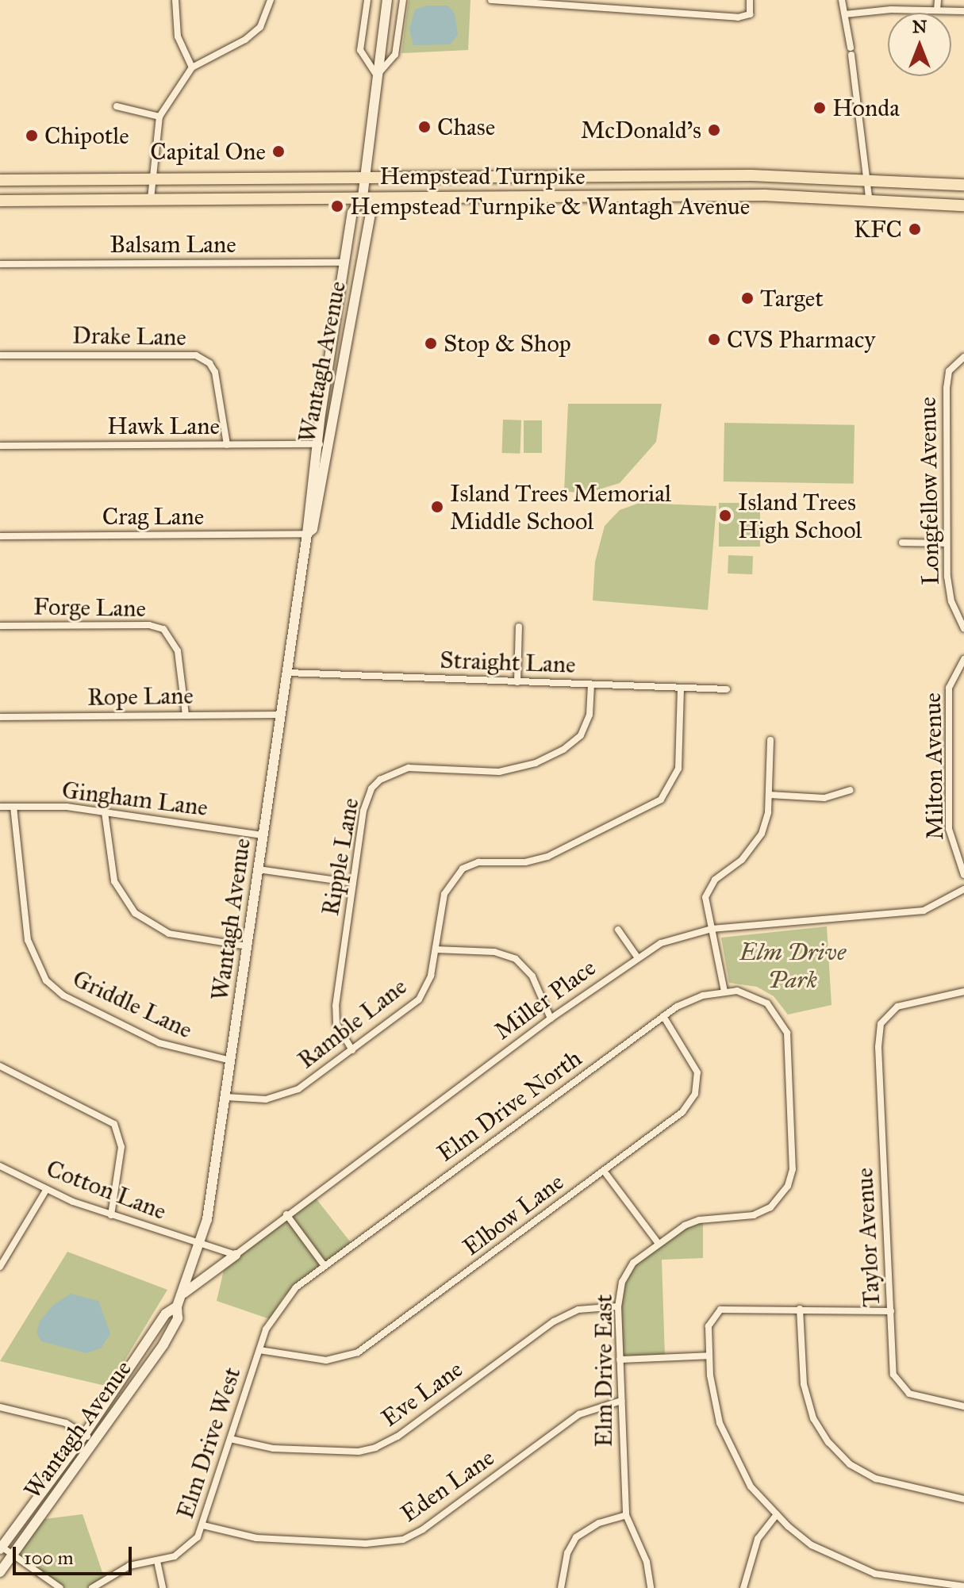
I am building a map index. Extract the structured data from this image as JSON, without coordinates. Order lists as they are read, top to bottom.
{
  "streets": {
    "main road": ["Hempstead Turnpike", "Wantagh Avenue"],
    "street": [
      "Balsam Lane",
      "Drake Lane",
      "Hawk Lane",
      "Longfellow Avenue",
      "Crag Lane",
      "Forge Lane",
      "Straight Lane",
      "Rope Lane",
      "Milton Avenue",
      "Gingham Lane",
      "Ripple Lane",
      "Miller Place",
      "Griddle Lane",
      "Ramble Lane",
      "Elm Drive North",
      "Cotton Lane",
      "Elbow Lane",
      "Taylor Avenue",
      "Elm Drive East",
      "Eve Lane",
      "Elm Drive West",
      "Eden Lane"
    ]
  },
  "crossings": [
    ["Hempstead Turnpike", "Wantagh Avenue"],
    ["Balsam Lane", "Wantagh Avenue"],
    ["Drake Lane", "Hawk Lane"],
    ["Wantagh Avenue", "Hawk Lane"],
    ["Wantagh Avenue", "Crag Lane"],
    ["Wantagh Avenue", "Straight Lane"],
    ["Wantagh Avenue", "Rope Lane"],
    ["Wantagh Avenue", "Gingham Lane"],
    ["Wantagh Avenue", "Griddle Lane"],
    ["Wantagh Avenue", "Ramble Lane"],
    ["Wantagh Avenue", "Cotton Lane"],
    ["Forge Lane", "Rope Lane"],
    ["Straight Lane", "Ripple Lane"],
    ["Straight Lane", "Ramble Lane"],
    ["Gingham Lane", "Griddle Lane"],
    ["Ripple Lane", "Ramble Lane"],
    ["Elm Drive North", "Elbow Lane"],
    ["Elm Drive North", "Elm Drive East"],
    ["Elm Drive North", "Elm Drive West"],
    ["Elbow Lane", "Elm Drive West"],
    ["Elm Drive East", "Eve Lane"],
    ["Elm Drive East", "Eden Lane"],
    ["Eve Lane", "Elm Drive West"],
    ["Elm Drive West", "Eden Lane"]
  ],
  "parks": ["Elm Drive Park"],
  "places": [
    "Honda",
    "Chase",
    "McDonald's",
    "Chipotle",
    "Capital One",
    "Hempstead Turnpike & Wantagh Avenue",
    "KFC",
    "Target",
    "CVS Pharmacy",
    "Stop & Shop",
    "Island Trees Memorial Middle School",
    "Island Trees High School"
  ],
  "scale_bar": "100 m",
  "north": "top"
}
